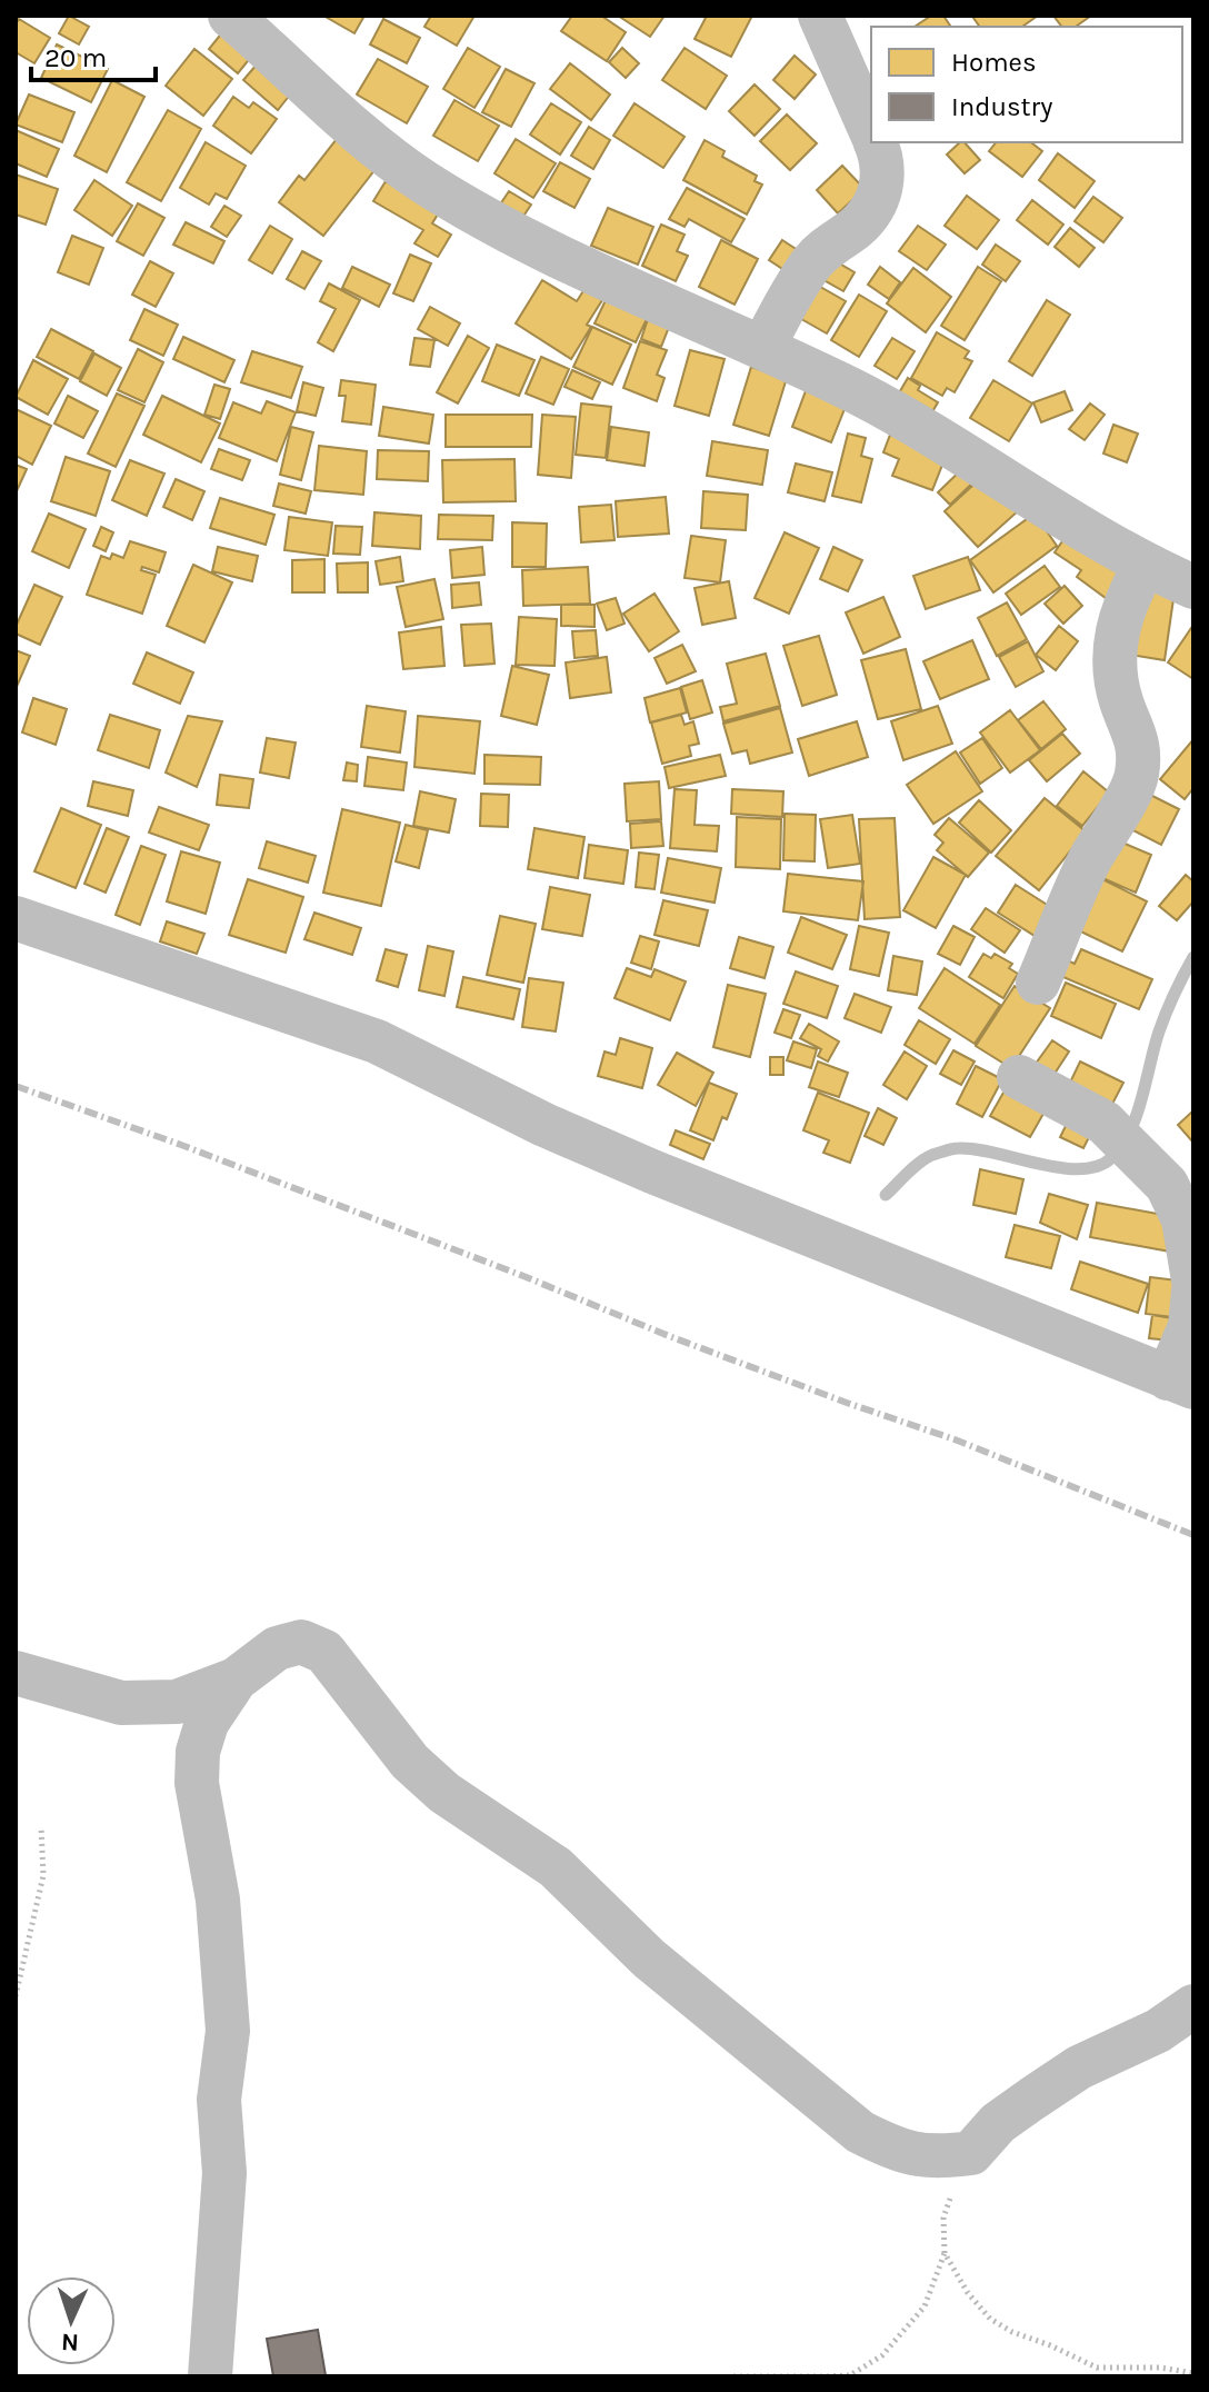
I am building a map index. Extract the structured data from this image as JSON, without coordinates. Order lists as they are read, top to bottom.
{
  "legend": ["Homes", "Industry"],
  "scale_bar": "20 m",
  "north": "bottom"
}
